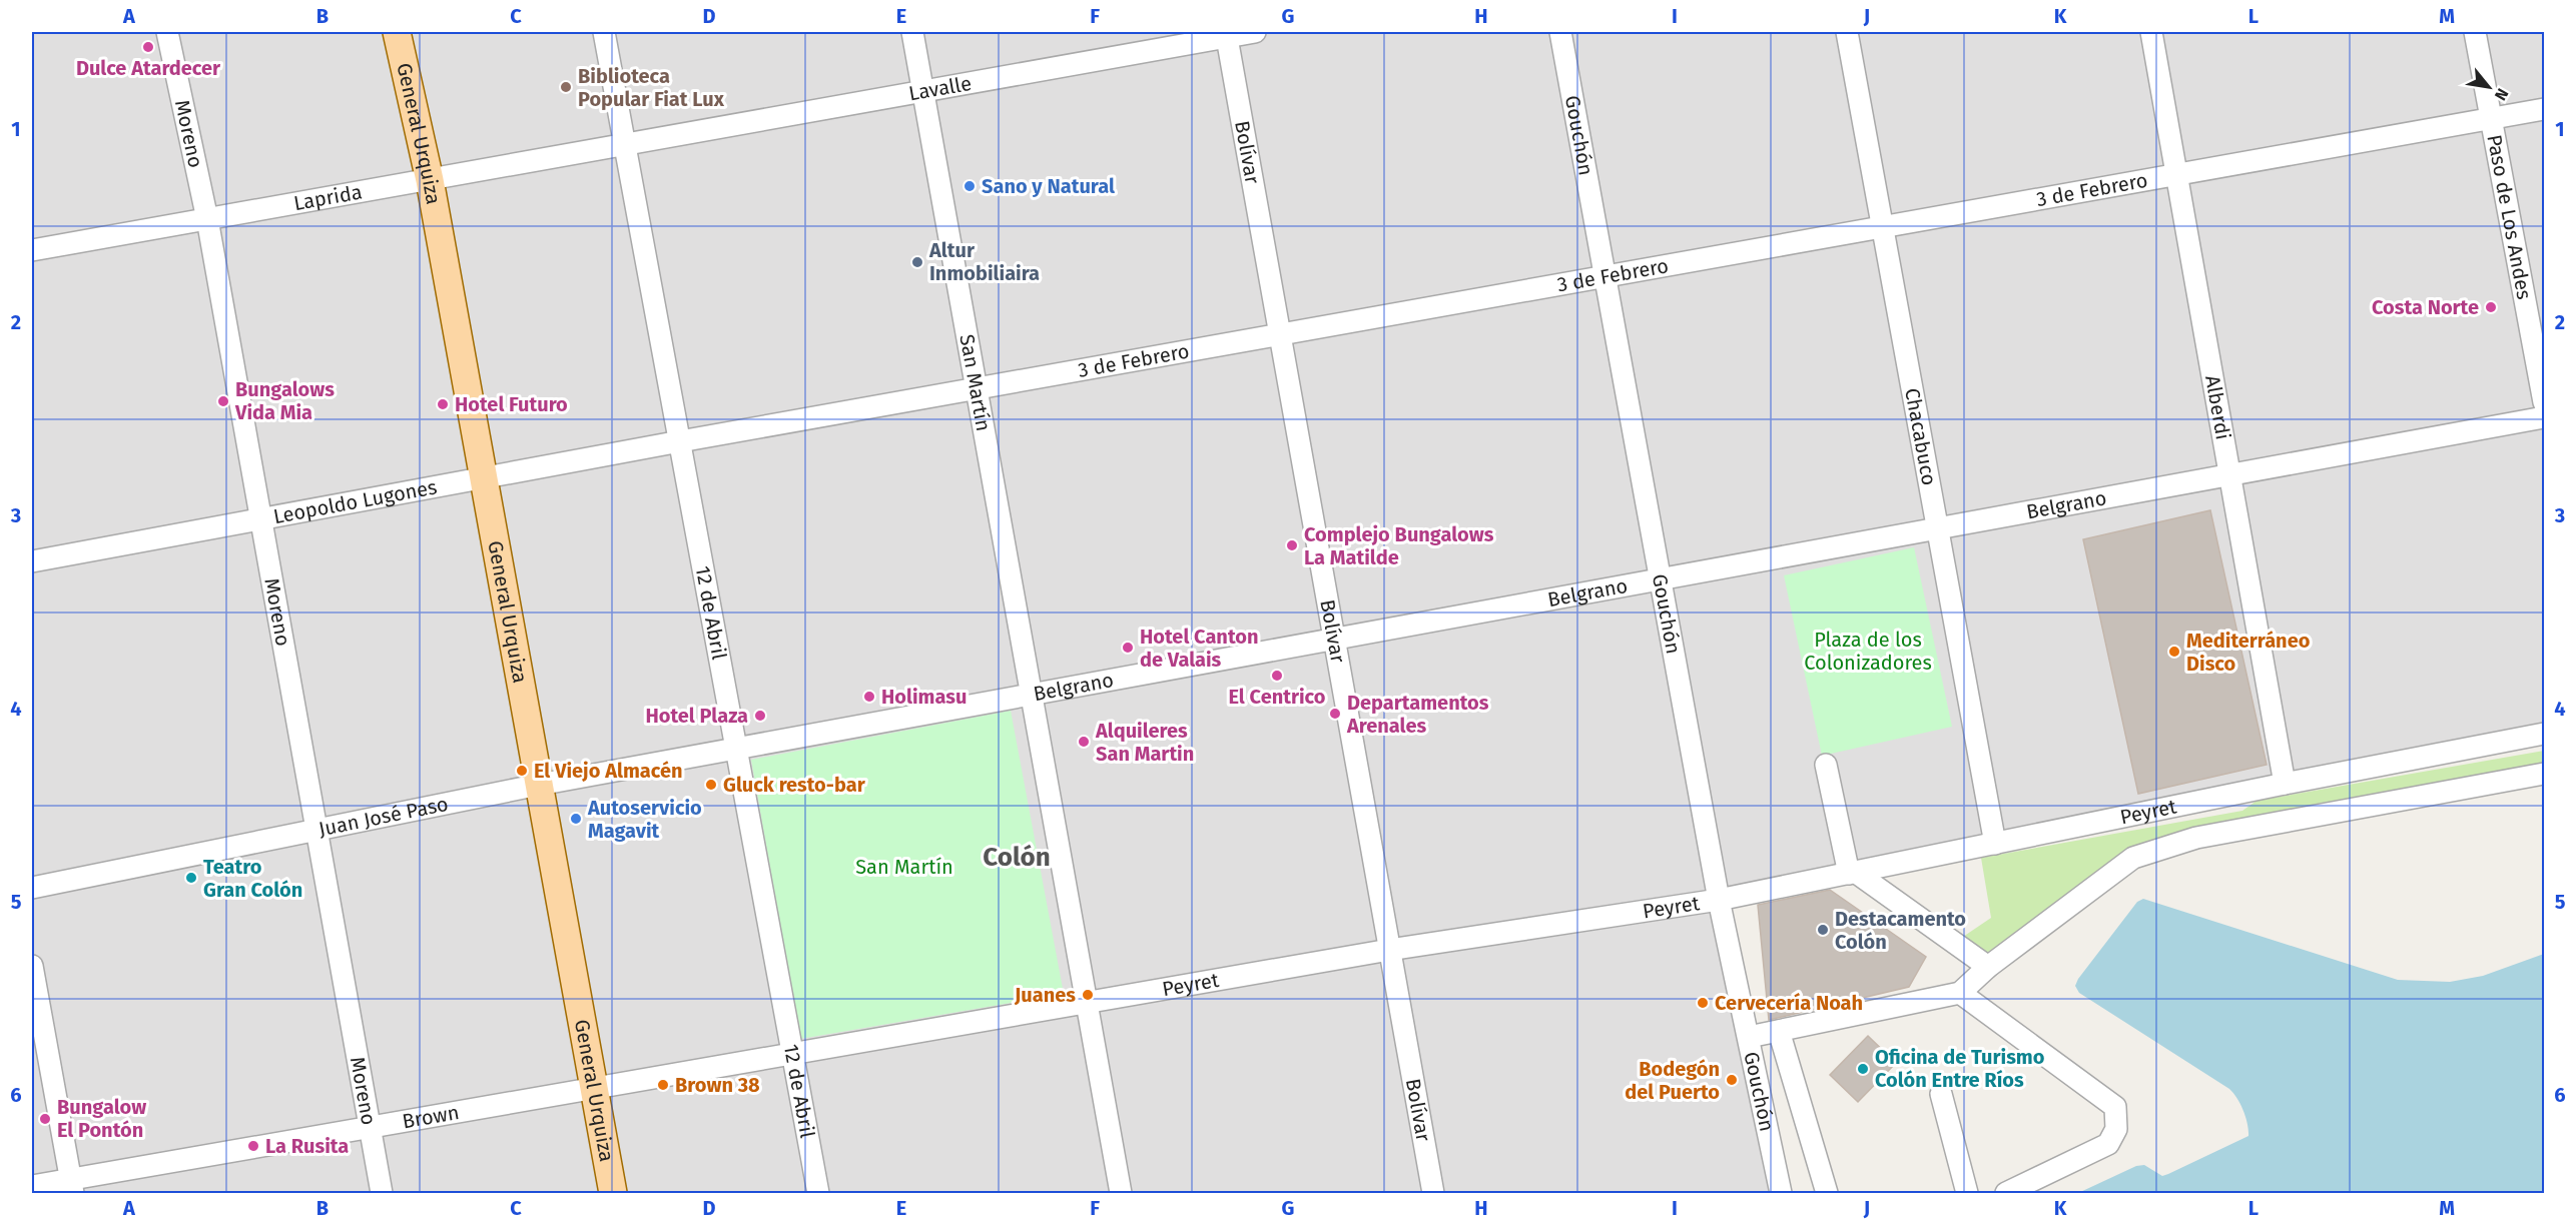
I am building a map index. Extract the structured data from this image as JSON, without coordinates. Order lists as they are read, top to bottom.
{
  "streets": {
    "main road": ["General Urquiza"],
    "street": [
      "Lavalle",
      "Moreno",
      "Gouchón",
      "Bolívar",
      "3 de Febrero",
      "Laprida",
      "Paso de Los Andes",
      "San Martín",
      "Alberdi",
      "Chacabuco",
      "Leopoldo Lugones",
      "Belgrano",
      "12 de Abril",
      "Peyret",
      "Juan José Paso",
      "Brown"
    ]
  },
  "crossings": [
    ["Lavalle", "Bolívar"],
    ["Lavalle", "Laprida"],
    ["Lavalle", "San Martín"],
    ["Lavalle", "12 de Abril"],
    ["Moreno", "Laprida"],
    ["Moreno", "Leopoldo Lugones"],
    ["Moreno", "Juan José Paso"],
    ["Moreno", "Brown"],
    ["General Urquiza", "Laprida"],
    ["General Urquiza", "Leopoldo Lugones"],
    ["General Urquiza", "Juan José Paso"],
    ["General Urquiza", "Brown"],
    ["Gouchón", "3 de Febrero"],
    ["Gouchón", "Belgrano"],
    ["Gouchón", "Peyret"],
    ["Bolívar", "3 de Febrero"],
    ["Bolívar", "Belgrano"],
    ["Bolívar", "Peyret"],
    ["3 de Febrero", "Paso de Los Andes"],
    ["3 de Febrero", "San Martín"],
    ["3 de Febrero", "Alberdi"],
    ["3 de Febrero", "Chacabuco"],
    ["3 de Febrero", "Leopoldo Lugones"],
    ["3 de Febrero", "12 de Abril"],
    ["Laprida", "12 de Abril"],
    ["San Martín", "Belgrano"],
    ["San Martín", "Peyret"],
    ["Alberdi", "Belgrano"],
    ["Alberdi", "Peyret"],
    ["Chacabuco", "Belgrano"],
    ["Chacabuco", "Peyret"],
    ["Leopoldo Lugones", "12 de Abril"],
    ["Belgrano", "12 de Abril"],
    ["Belgrano", "Juan José Paso"],
    ["12 de Abril", "Peyret"],
    ["12 de Abril", "Juan José Paso"],
    ["12 de Abril", "Brown"],
    ["Peyret", "Brown"]
  ],
  "districts": ["Colón"],
  "parks": ["Plaza de los Colonizadores", "San Martín"],
  "places": [
    "Dulce Atardecer",
    "Biblioteca Popular Fiat Lux",
    "Sano y Natural",
    "Altur Inmobiliaira",
    "Costa Norte",
    "Bungalows Vida Mia",
    "Hotel Futuro",
    "Complejo Bungalows La Matilde",
    "Hotel Canton de Valais",
    "Mediterráneo Disco",
    "El Centrico",
    "Holimasu",
    "Departamentos Arenales",
    "Hotel Plaza",
    "Alquileres San Martin",
    "El Viejo Almacén",
    "Gluck resto-bar",
    "Autoservicio Magavit",
    "Teatro Gran Colón",
    "Destacamento Colón",
    "Juanes",
    "Cervecería Noah",
    "Oficina de Turismo Colón Entre Ríos",
    "Bodegón del Puerto",
    "Brown 38",
    "Bungalow El Pontón",
    "La Rusita"
  ],
  "north": "bottom right",
  "grid": {
    "columns": [
      "A",
      "B",
      "C",
      "D",
      "E",
      "F",
      "G",
      "H",
      "I",
      "J",
      "K",
      "L",
      "M"
    ],
    "rows": [
      "1",
      "2",
      "3",
      "4",
      "5",
      "6"
    ]
  }
}
